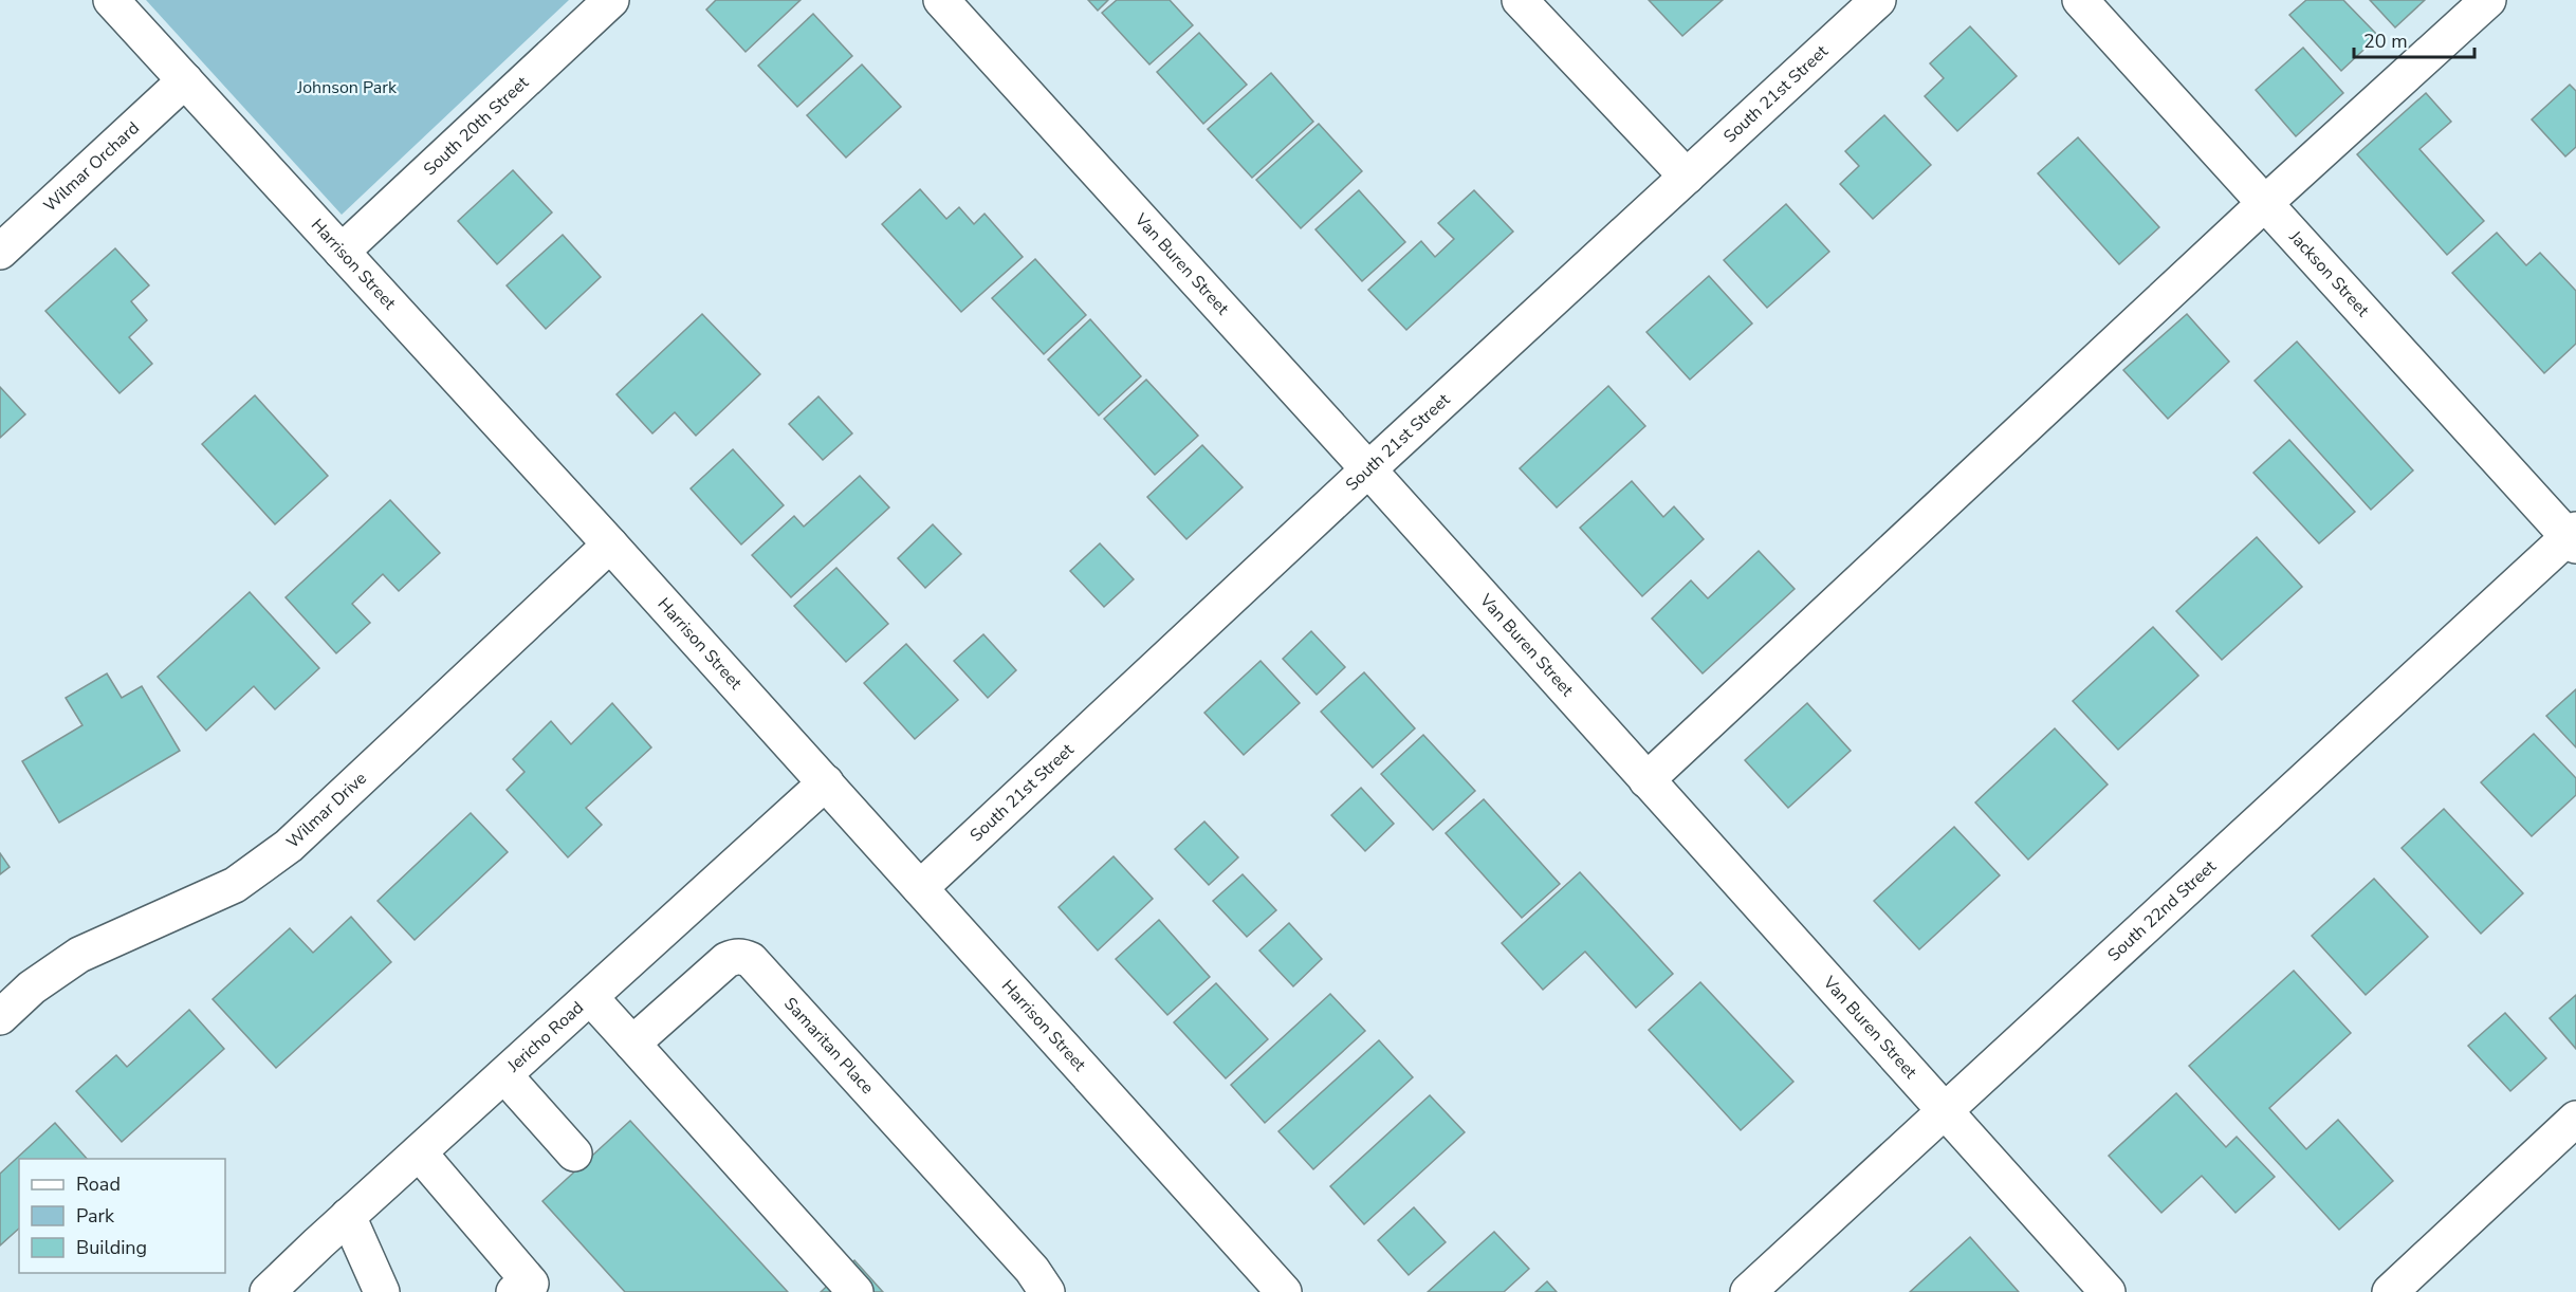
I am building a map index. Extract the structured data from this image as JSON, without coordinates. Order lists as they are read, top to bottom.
{
  "streets": {
    "street": [
      "South 21st Street",
      "South 20th Street",
      "Wilmar Orchard",
      "Van Buren Street",
      "Harrison Street",
      "Jackson Street",
      "Wilmar Drive",
      "South 22nd Street",
      "Jericho Road",
      "Samaritan Place"
    ]
  },
  "crossings": [
    ["South 21st Street", "Van Buren Street"],
    ["South 21st Street", "Harrison Street"],
    ["South 20th Street", "Harrison Street"],
    ["Wilmar Orchard", "Harrison Street"],
    ["Van Buren Street", "South 22nd Street"],
    ["Harrison Street", "Wilmar Drive"],
    ["Harrison Street", "Jericho Road"],
    ["Jackson Street", "South 22nd Street"]
  ],
  "parks": ["Johnson Park"],
  "legend": ["Road", "Park", "Building"],
  "scale_bar": "20 m"
}
